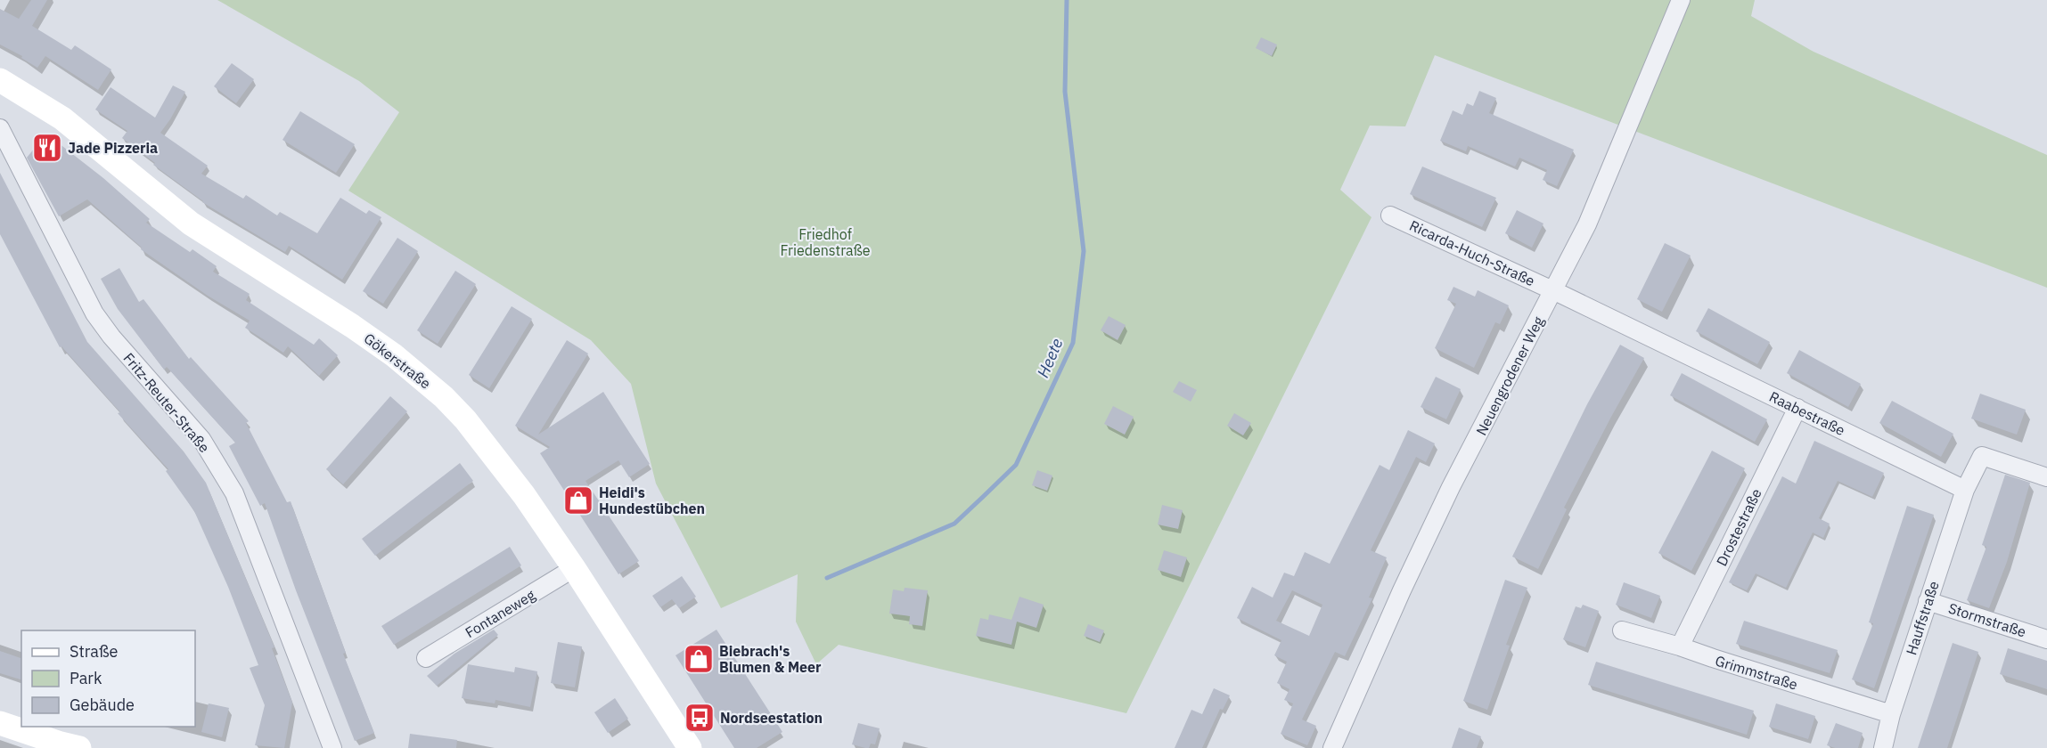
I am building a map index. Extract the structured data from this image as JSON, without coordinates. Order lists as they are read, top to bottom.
{
  "streets": {
    "main road": ["Gökerstraße"],
    "street": [
      "Ricarda-Huch-Straße",
      "Neuengrodener Weg",
      "Fritz-Reuter-Straße",
      "Raabestraße",
      "Drostestraße",
      "Fontaneweg",
      "Hauffstraße",
      "Stormstraße",
      "Grimmstraße"
    ]
  },
  "crossings": [
    ["Ricarda-Huch-Straße", "Neuengrodener Weg"],
    ["Ricarda-Huch-Straße", "Raabestraße"],
    ["Gökerstraße", "Fontaneweg"],
    ["Neuengrodener Weg", "Raabestraße"],
    ["Raabestraße", "Drostestraße"],
    ["Raabestraße", "Hauffstraße"],
    ["Drostestraße", "Grimmstraße"],
    ["Hauffstraße", "Stormstraße"],
    ["Hauffstraße", "Grimmstraße"]
  ],
  "water": ["Heete"],
  "parks": ["Friedhof Friedenstraße"],
  "places": {
    "restaurant": ["Jade Pizzeria"],
    "shop": ["Heidi's Hundestübchen", "Biebrach's Blumen & Meer"],
    "bus stop": ["Nordseestation"]
  },
  "legend": ["Straße", "Park", "Gebäude"]
}
